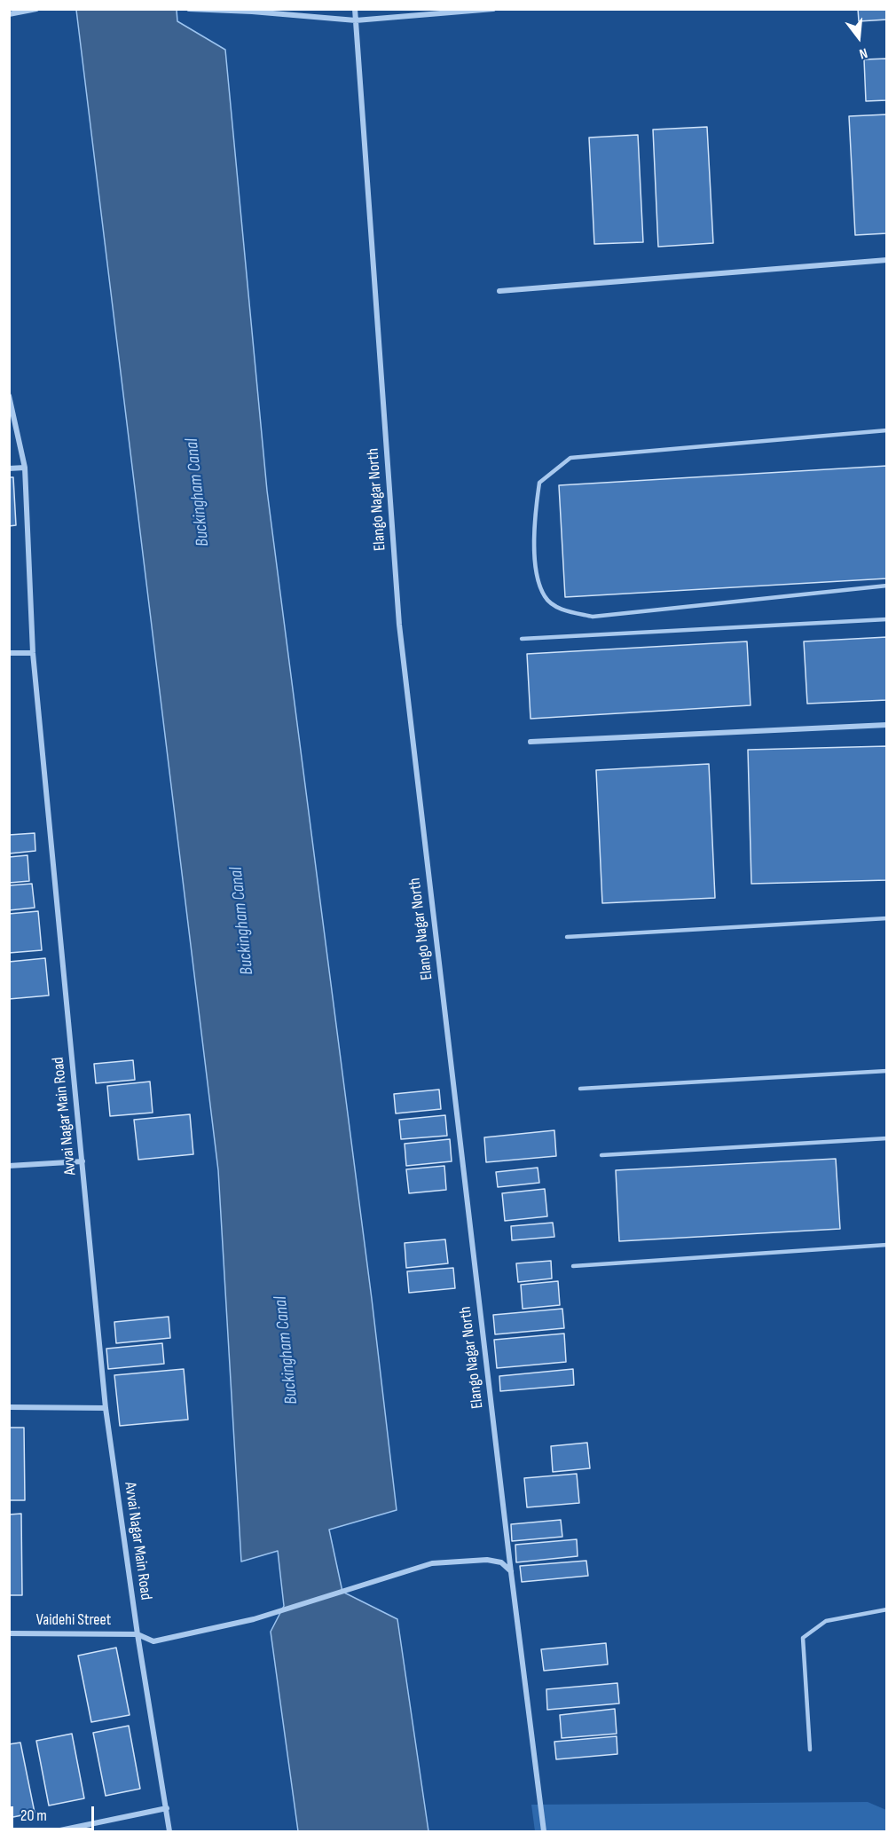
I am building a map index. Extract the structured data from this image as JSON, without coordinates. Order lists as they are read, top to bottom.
{
  "streets": {
    "street": ["Elango Nagar North", "Avvai Nagar Main Road", "Vaidehi Street"]
  },
  "crossings": [
    ["Elango Nagar North", "Vaidehi Street"],
    ["Avvai Nagar Main Road", "Vaidehi Street"]
  ],
  "water": ["Buckingham Canal"],
  "scale_bar": "20 m",
  "north": "bottom"
}
